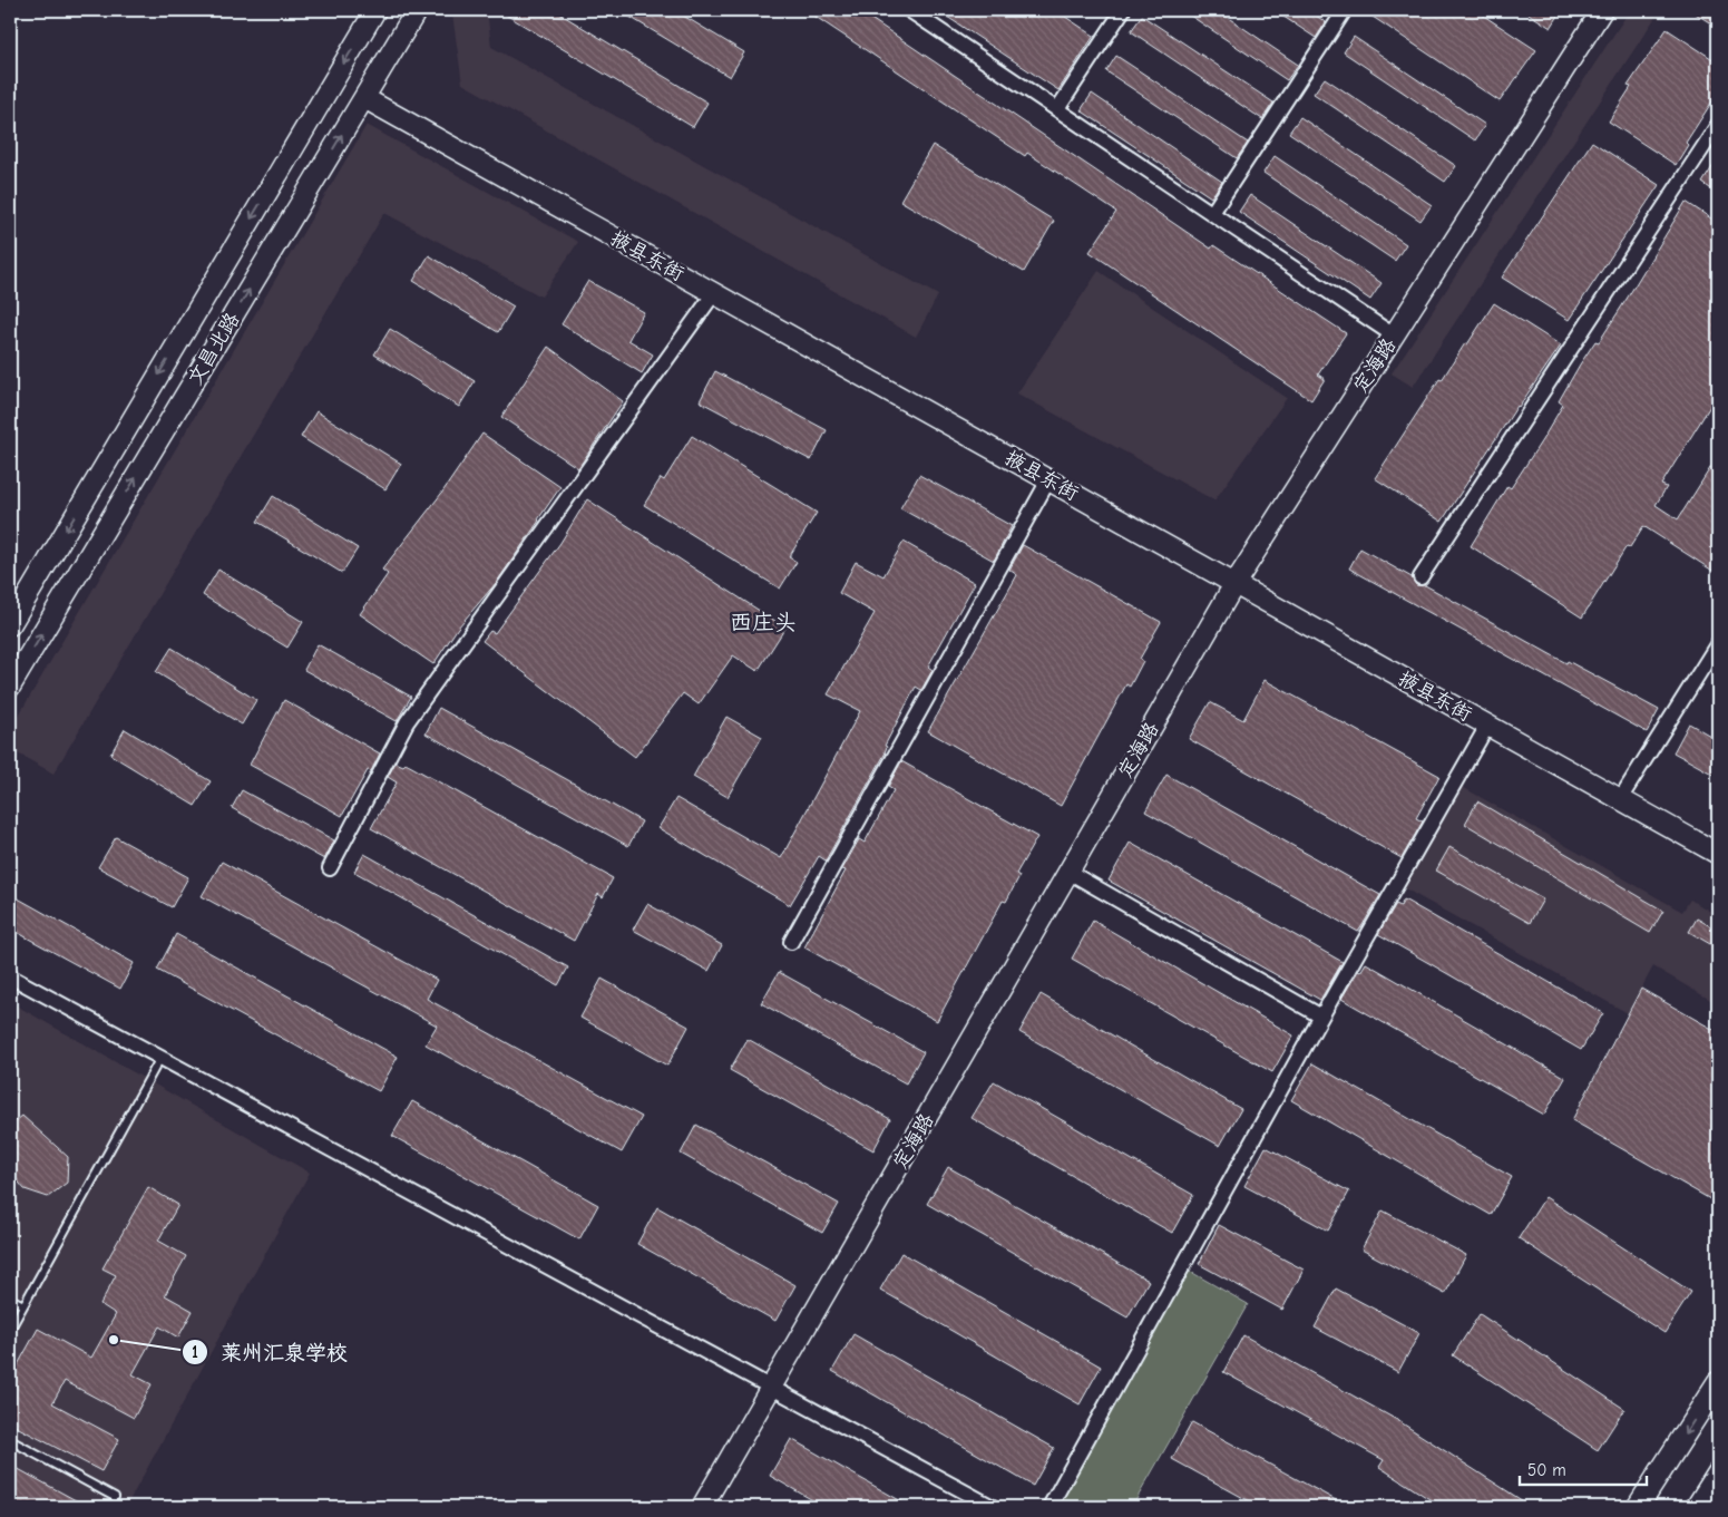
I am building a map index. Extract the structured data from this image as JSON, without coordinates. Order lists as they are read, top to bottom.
{
  "streets": {
    "main road": ["掖县东街", "文昌北路", "定海路"]
  },
  "crossings": [
    ["掖县东街", "文昌北路"],
    ["掖县东街", "定海路"]
  ],
  "districts": ["西庄头"],
  "places": ["莱州汇泉学校"],
  "scale_bar": "50 m"
}
